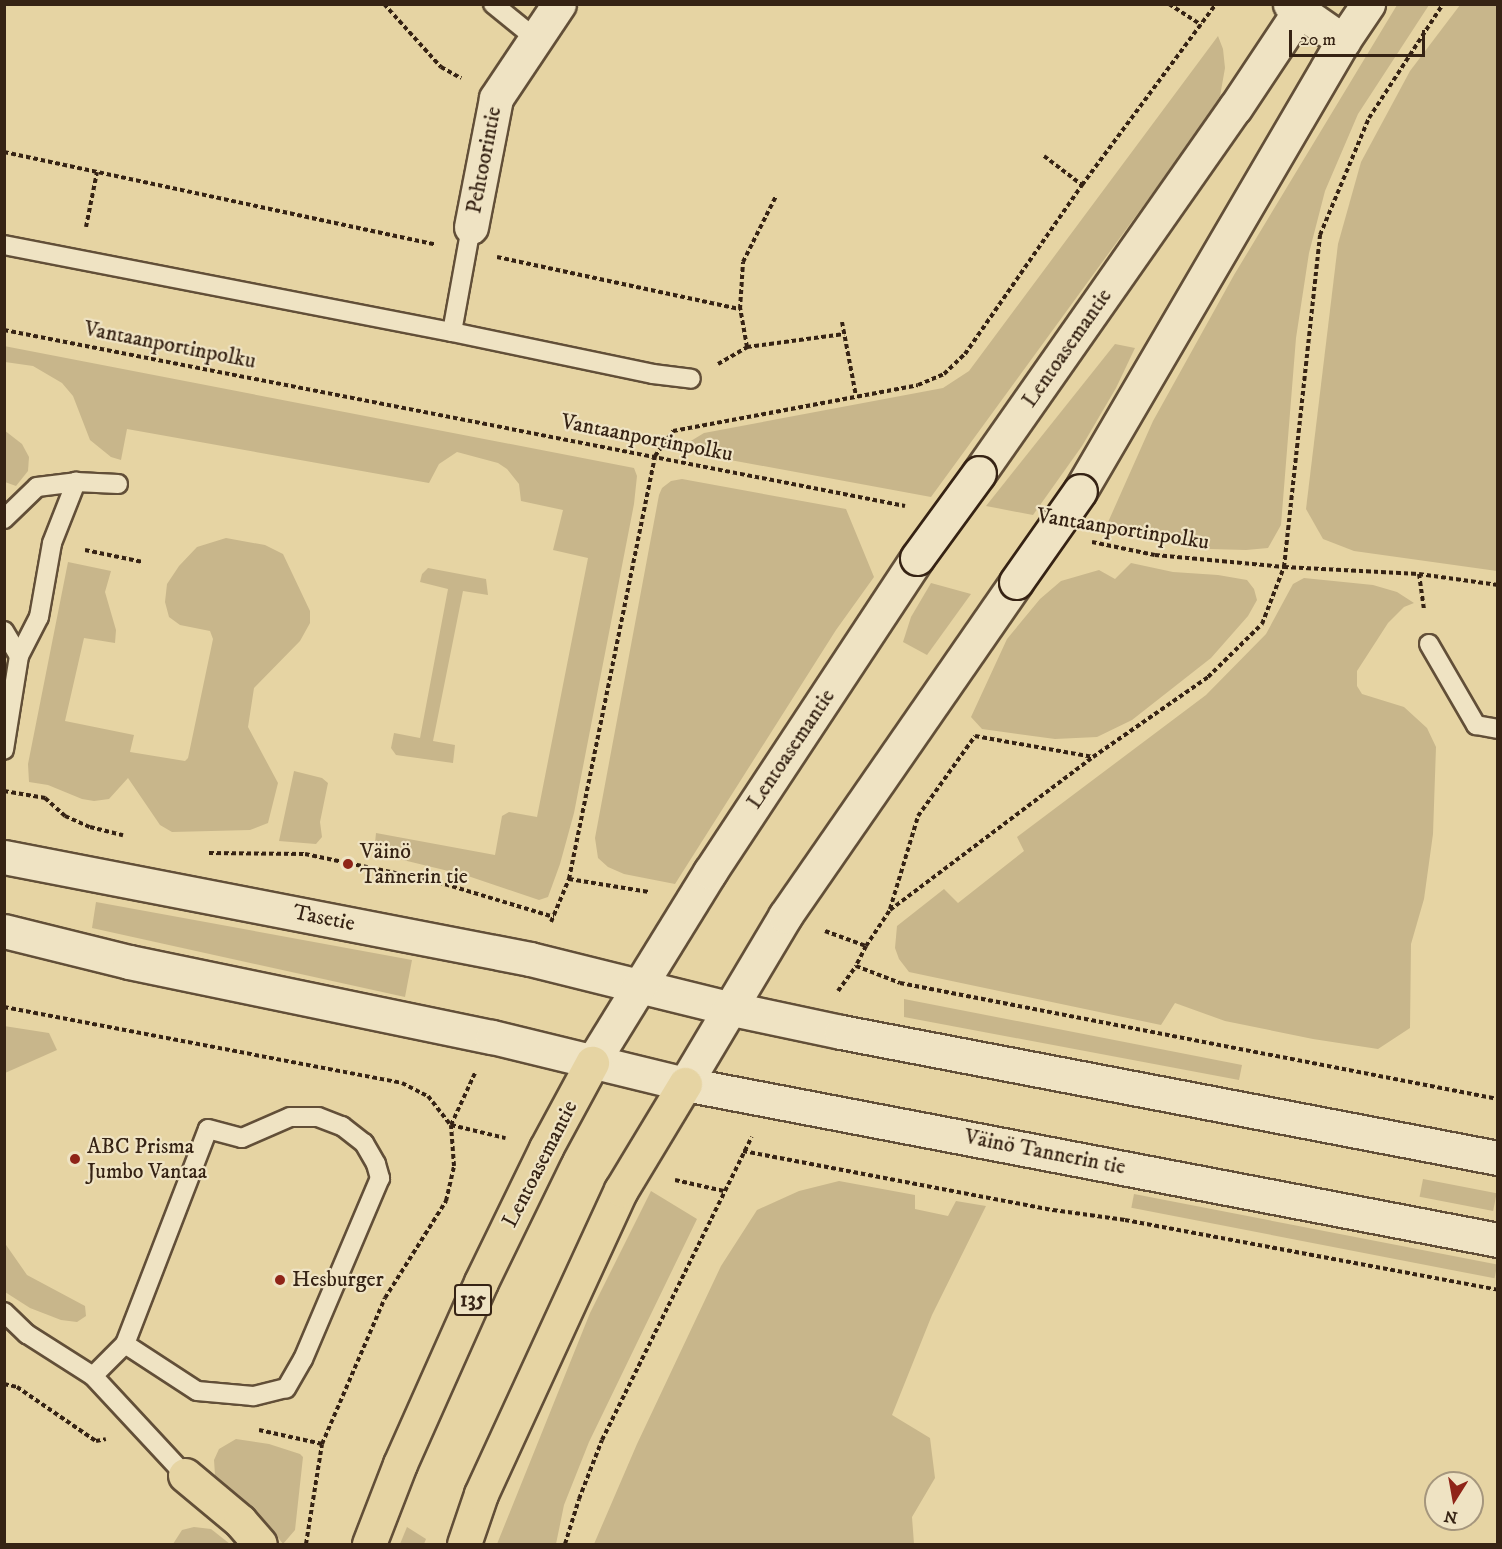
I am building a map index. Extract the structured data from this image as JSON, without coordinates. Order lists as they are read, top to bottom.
{
  "streets": {
    "main road": [
      "Pehtoorintie",
      "Lentoasemantie",
      "Tasetie",
      "Väinö Tannerin tie",
      "135"
    ],
    "path": ["Vantaanportinpolku"]
  },
  "crossings": [
    ["Lentoasemantie", "Tasetie"],
    ["Lentoasemantie", "Väinö Tannerin tie"]
  ],
  "places": ["Väinö Tannerin tie", "ABC Prisma Jumbo Vantaa", "Hesburger"],
  "scale_bar": "20 m",
  "north": "bottom"
}
